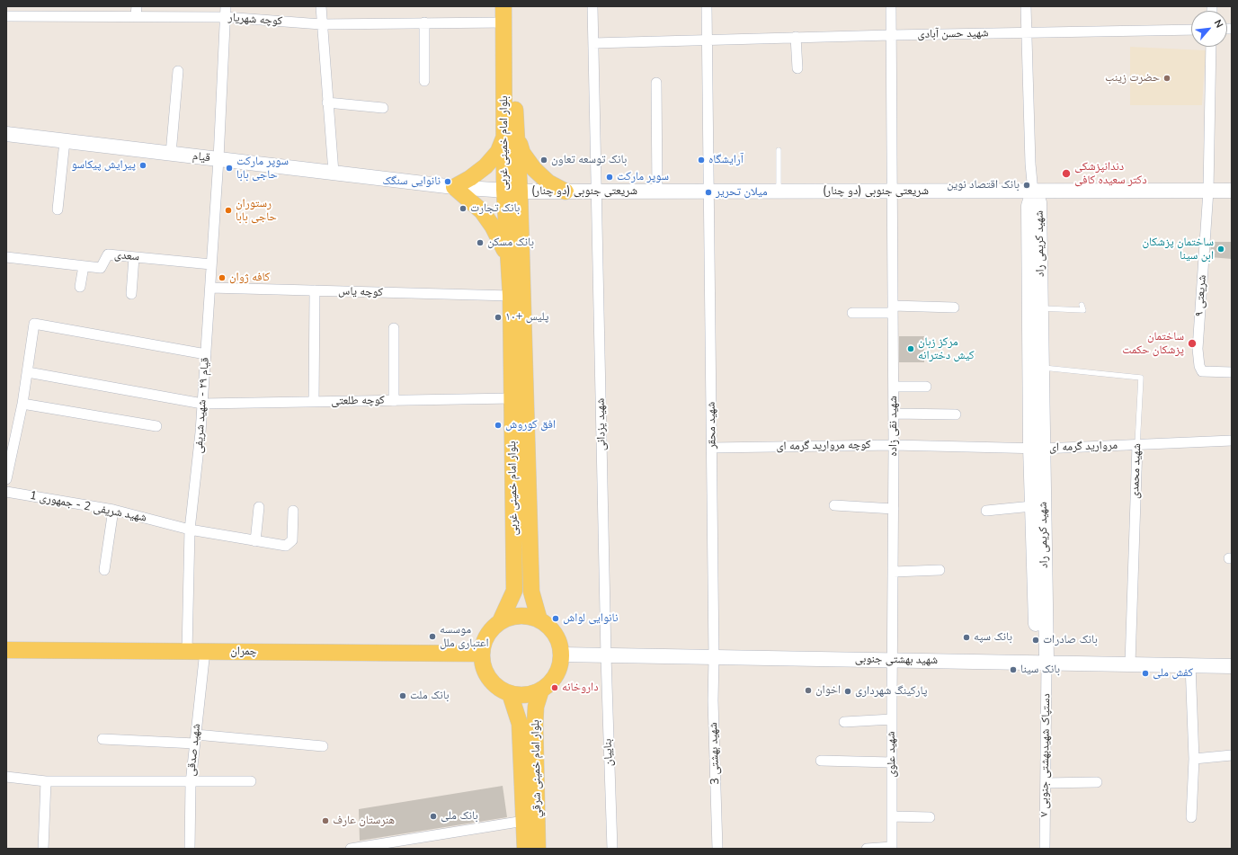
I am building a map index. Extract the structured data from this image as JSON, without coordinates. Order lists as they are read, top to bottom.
{
  "streets": {
    "main road": [
      "بلوار امام خمینی غربی",
      "قیام",
      "شریعتی جنوبی (دو چنار)",
      "شهید کریمی راد",
      "چمران",
      "شهید بهشتی جنوبی",
      "بلوار امام خمینی شرقي"
    ],
    "street": [
      "کوچه شهریار",
      "شهید حسن آبادی",
      "سعدی",
      "کوچه یاس",
      "شریعتی ۹",
      "کوچه طلعتی",
      "قیام ۲۹ - شهید شریفی",
      "شهید یزدانی",
      "شهید محقر",
      "شهید نقی زاده",
      "کوچه مروارید گرمه ای",
      "مروارید گرمه ای",
      "شهید محمدی",
      "شهید شریفی 2 - جمهوری 1",
      "شهید صدقی",
      "بناییان",
      "شهید بهشتی 3",
      "شهید علوی",
      "دستپاک شهیدبهشتی جنوبی ۷"
    ]
  },
  "crossings": [
    ["کوچه شهریار", "بلوار امام خمینی غربی"],
    ["کوچه شهریار", "قیام ۲۹ - شهید شریفی"],
    ["شهید حسن آبادی", "شهید یزدانی"],
    ["شهید حسن آبادی", "شهید محقر"],
    ["شهید حسن آبادی", "شهید نقی زاده"],
    ["بلوار امام خمینی غربی", "قیام"],
    ["بلوار امام خمینی غربی", "شریعتی جنوبی (دو چنار)"],
    ["بلوار امام خمینی غربی", "کوچه یاس"],
    ["بلوار امام خمینی غربی", "کوچه طلعتی"],
    ["بلوار امام خمینی غربی", "چمران"],
    ["بلوار امام خمینی غربی", "شهید بهشتی جنوبی"],
    ["بلوار امام خمینی غربی", "بلوار امام خمینی شرقي"],
    ["قیام", "شریعتی جنوبی (دو چنار)"],
    ["قیام", "قیام ۲۹ - شهید شریفی"],
    ["شریعتی جنوبی (دو چنار)", "شهید کریمی راد"],
    ["شریعتی جنوبی (دو چنار)", "شریعتی ۹"],
    ["شریعتی جنوبی (دو چنار)", "شهید یزدانی"],
    ["شریعتی جنوبی (دو چنار)", "شهید محقر"],
    ["شریعتی جنوبی (دو چنار)", "شهید نقی زاده"],
    ["شهید کریمی راد", "کوچه مروارید گرمه ای"],
    ["شهید کریمی راد", "مروارید گرمه ای"],
    ["شهید کریمی راد", "شهید محمدی"],
    ["شهید کریمی راد", "شهید بهشتی جنوبی"],
    ["شهید کریمی راد", "دستپاک شهیدبهشتی جنوبی ۷"],
    ["سعدی", "قیام ۲۹ - شهید شریفی"],
    ["کوچه یاس", "قیام ۲۹ - شهید شریفی"],
    ["کوچه طلعتی", "قیام ۲۹ - شهید شریفی"],
    ["قیام ۲۹ - شهید شریفی", "شهید شریفی 2 - جمهوری 1"],
    ["قیام ۲۹ - شهید شریفی", "چمران"],
    ["شهید یزدانی", "شهید بهشتی جنوبی"],
    ["شهید یزدانی", "بناییان"],
    ["شهید محقر", "کوچه مروارید گرمه ای"],
    ["شهید محقر", "شهید بهشتی جنوبی"],
    ["شهید محقر", "شهید بهشتی 3"],
    ["شهید نقی زاده", "کوچه مروارید گرمه ای"],
    ["شهید نقی زاده", "شهید بهشتی جنوبی"],
    ["شهید نقی زاده", "شهید علوی"],
    ["کوچه مروارید گرمه ای", "مروارید گرمه ای"],
    ["مروارید گرمه ای", "شهید محمدی"],
    ["شهید محمدی", "شهید بهشتی جنوبی"],
    ["چمران", "شهید بهشتی جنوبی"],
    ["چمران", "شهید صدقی"],
    ["چمران", "بلوار امام خمینی شرقي"],
    ["شهید بهشتی جنوبی", "بناییان"],
    ["شهید بهشتی جنوبی", "شهید بهشتی 3"],
    ["شهید بهشتی جنوبی", "شهید علوی"],
    ["شهید بهشتی جنوبی", "دستپاک شهیدبهشتی جنوبی ۷"],
    ["شهید بهشتی جنوبی", "بلوار امام خمینی شرقي"]
  ],
  "places": [
    "حضرت زینب",
    "بانک توسعه تعاون",
    "آرایشگاه",
    "پیرایش پیکاسو",
    "سوپر مارکت حاجی بابا",
    "دندانپزشکی دکتر سعیده کافی",
    "سوپر مارکت",
    "نانوایی سنگک",
    "بانک اقتصاد نوین",
    "میلان تحریر",
    "بانک تجارت",
    "رستوران حاجی بابا",
    "بانک مسکن",
    "ساختمان پزشکان ابن سینا",
    "کافه ژوان",
    "پلیس +۱۰",
    "ساختمان پزشکان حکمت",
    "مرکز زبان کیش دخترانه",
    "افق کوروش",
    "نانوایی لواش",
    "موسسه اعتباری ملل",
    "بانک سپه",
    "بانک صادرات",
    "بانک سینا",
    "کفش ملی",
    "داروخانه",
    "اخوان",
    "پارکینگ شهرداری",
    "بانک ملت",
    "بانک ملی",
    "هنرستان عارف"
  ],
  "north": "top right"
}
